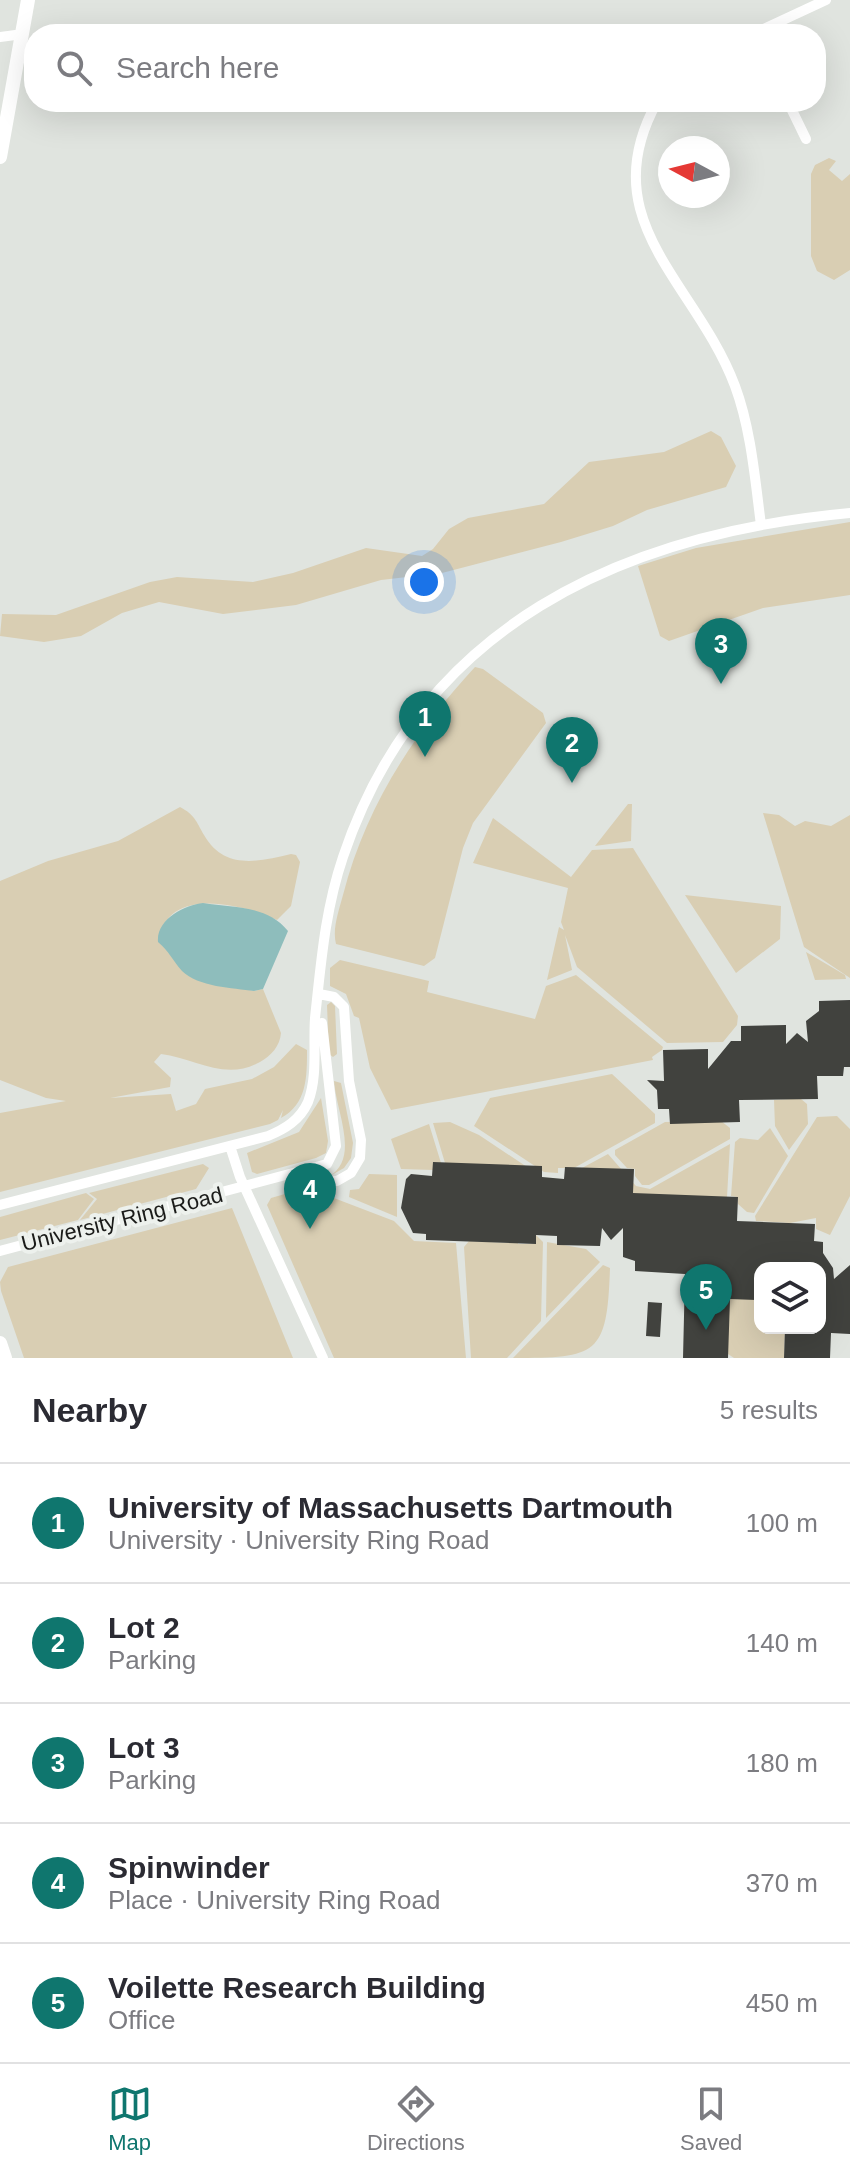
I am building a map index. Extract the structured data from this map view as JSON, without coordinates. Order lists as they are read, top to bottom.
{
  "streets": {
    "street": ["University Ring Road"]
  },
  "north": "left",
  "page": {
    "search": "Search here",
    "pins": [
      "3",
      "1",
      "2",
      "4",
      "5"
    ],
    "heading": ["Nearby", "5 results"],
    "list": [
      {
        "mark": "1",
        "name": "University of Massachusetts Dartmouth",
        "note": "University · University Ring Road",
        "value": "100 m"
      },
      {
        "mark": "2",
        "name": "Lot 2",
        "note": "Parking",
        "value": "140 m"
      },
      {
        "mark": "3",
        "name": "Lot 3",
        "note": "Parking",
        "value": "180 m"
      },
      {
        "mark": "4",
        "name": "Spinwinder",
        "note": "Place · University Ring Road",
        "value": "370 m"
      },
      {
        "mark": "5",
        "name": "Voilette Research Building",
        "note": "Office",
        "value": "450 m"
      }
    ],
    "nav": ["Map", "Directions", "Saved"]
  }
}
